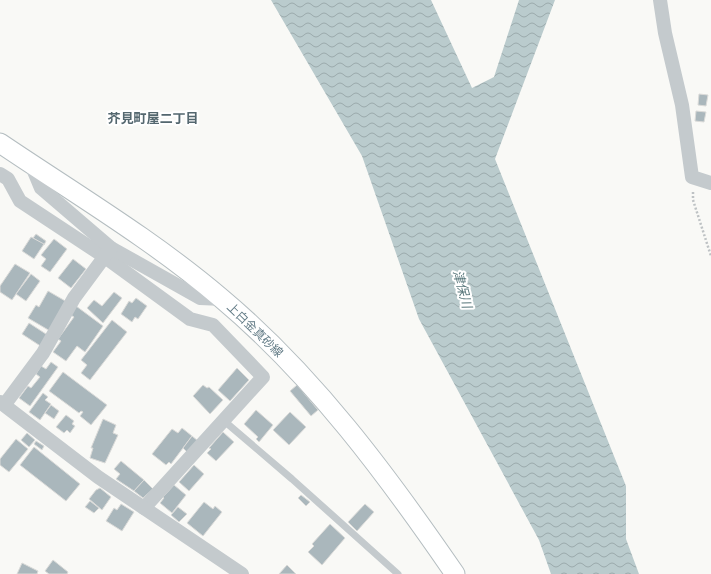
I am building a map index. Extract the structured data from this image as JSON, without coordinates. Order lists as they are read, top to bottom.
{
  "streets": {
    "main road": ["上白金真砂線"]
  },
  "districts": ["芥見町屋二丁目"],
  "water": ["津保川"]
}
